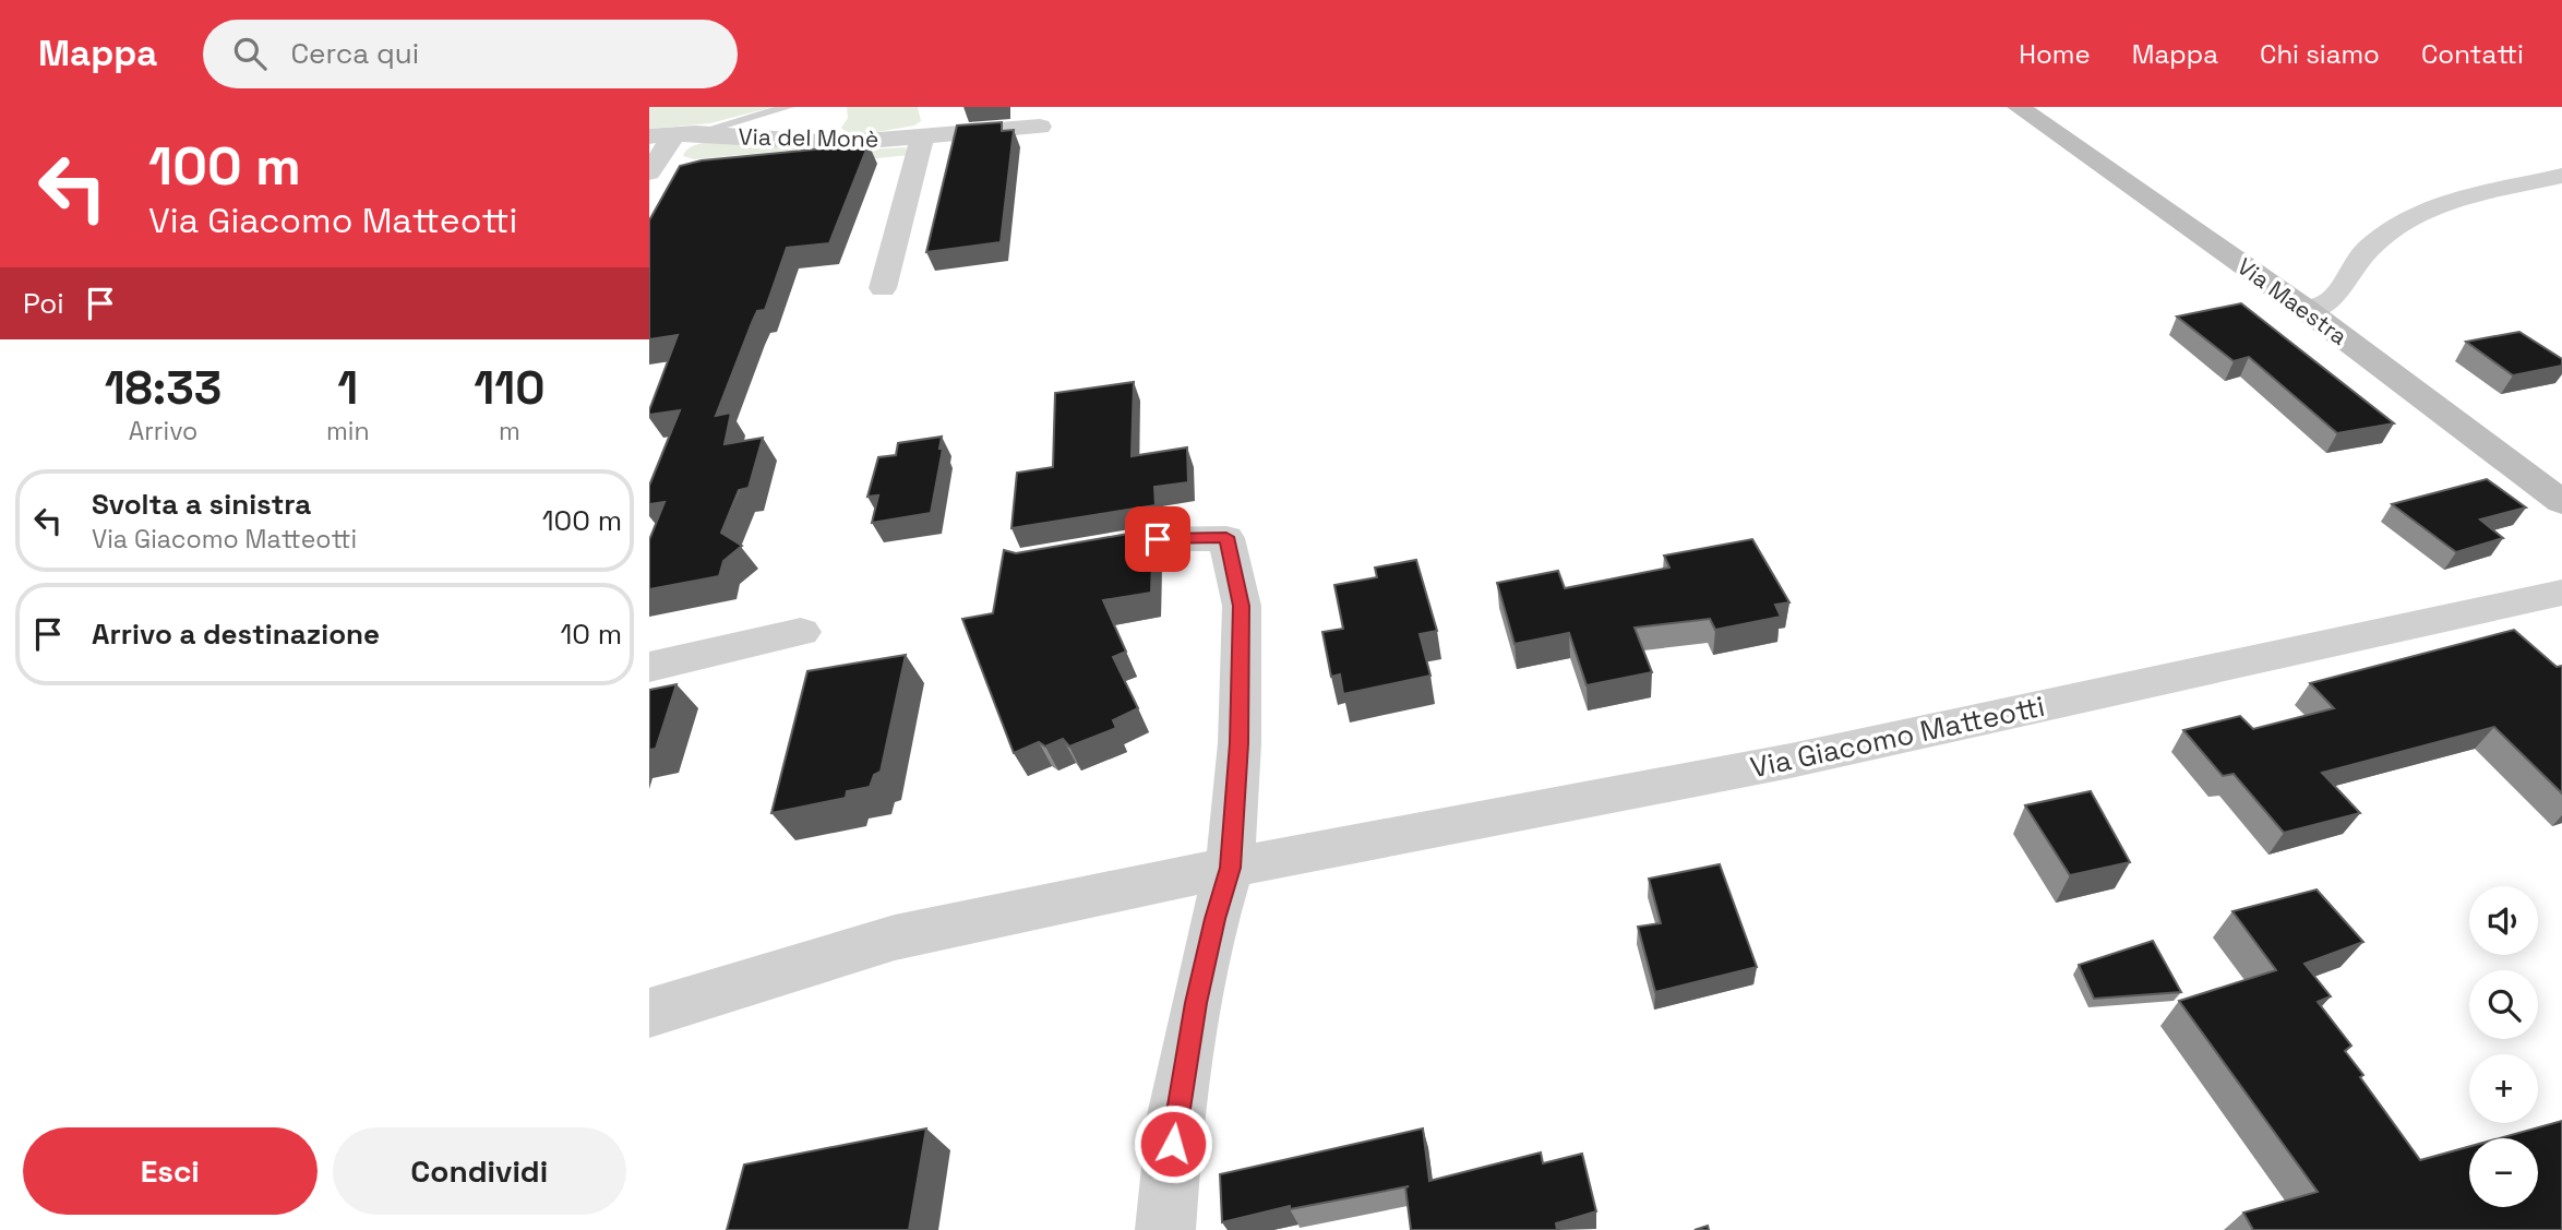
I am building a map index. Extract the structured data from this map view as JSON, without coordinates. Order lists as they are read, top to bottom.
{
  "streets": {
    "main road": ["Via Maestra"],
    "street": ["Via del Monè", "Via Giacomo Matteotti"]
  },
  "page": {
    "header": "Mappa",
    "search": "Cerca qui",
    "nav": [
      "Home",
      "Mappa",
      "Chi siamo",
      "Contatti"
    ],
    "turn": ["100 m", "Via Giacomo Matteotti"],
    "then": "Poi",
    "eta": [
      "18:33",
      "Arrivo",
      "1",
      "min",
      "110",
      "m"
    ],
    "list": [
      {
        "name": "Svolta a sinistra",
        "note": "Via Giacomo Matteotti",
        "value": "100 m"
      },
      {
        "name": "Arrivo a destinazione",
        "value": "10 m"
      }
    ],
    "map_buttons": ["+", "−"],
    "buttons": ["Esci", "Condividi"]
  }
}
